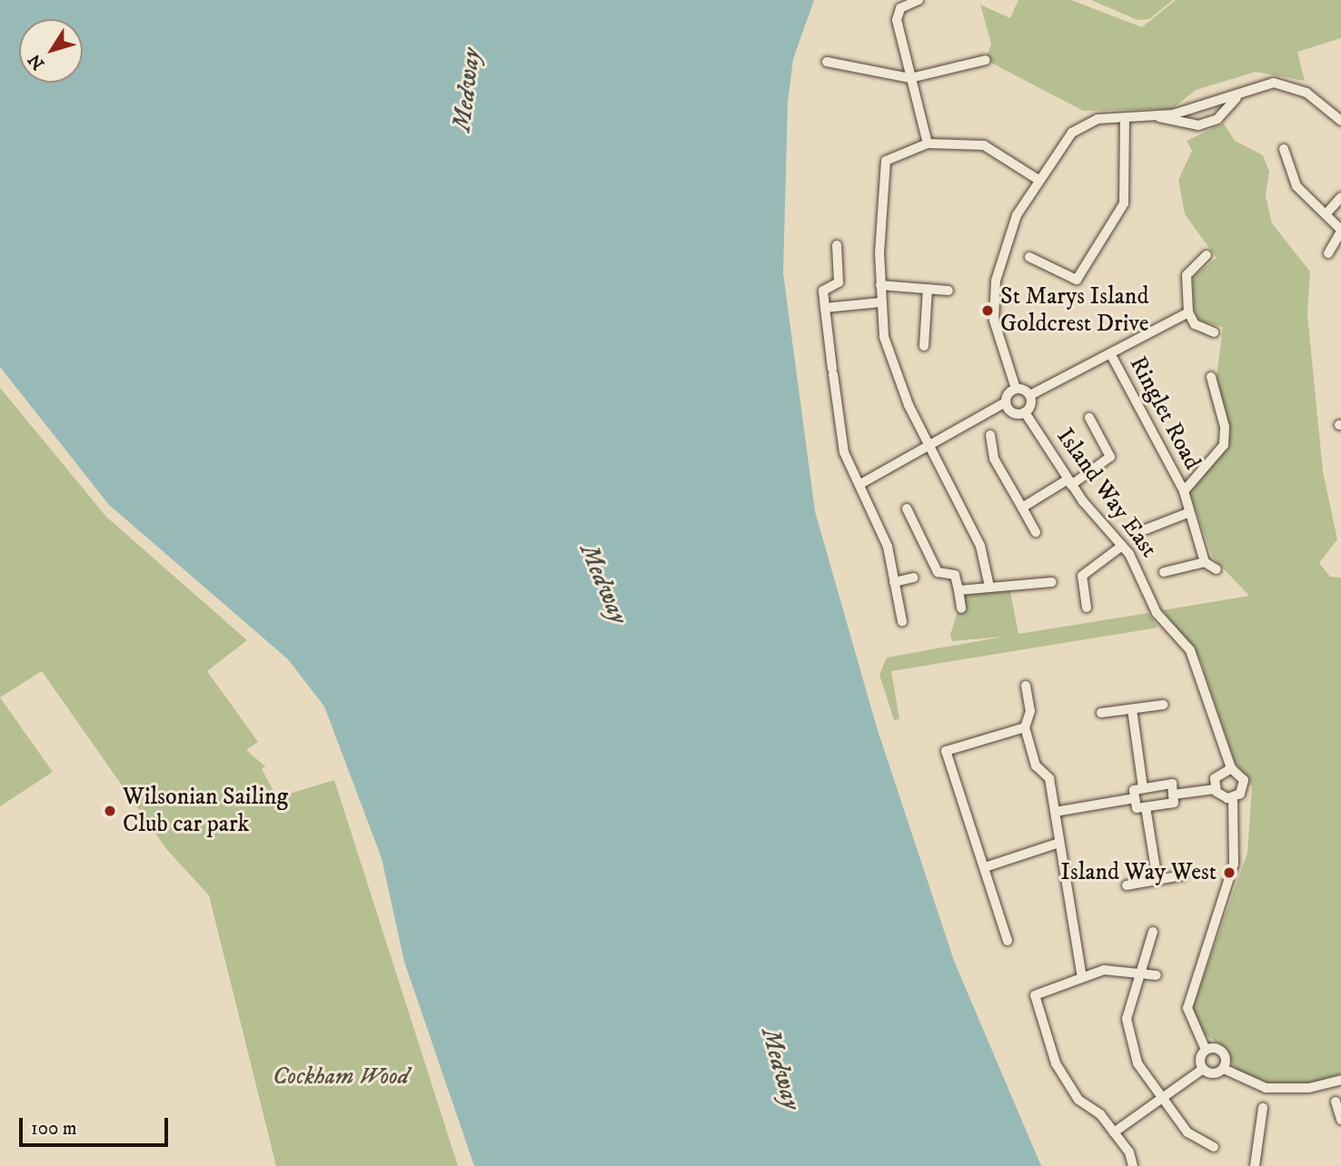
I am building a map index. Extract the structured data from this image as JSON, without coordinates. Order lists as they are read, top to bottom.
{
  "streets": {
    "street": ["Ringlet Road", "Island Way East"]
  },
  "water": ["Medway"],
  "parks": ["Cockham Wood"],
  "places": ["St Marys Island Goldcrest Drive", "Wilsonian Sailing Club car park", "Island Way West"],
  "scale_bar": "100 m",
  "north": "bottom left"
}
